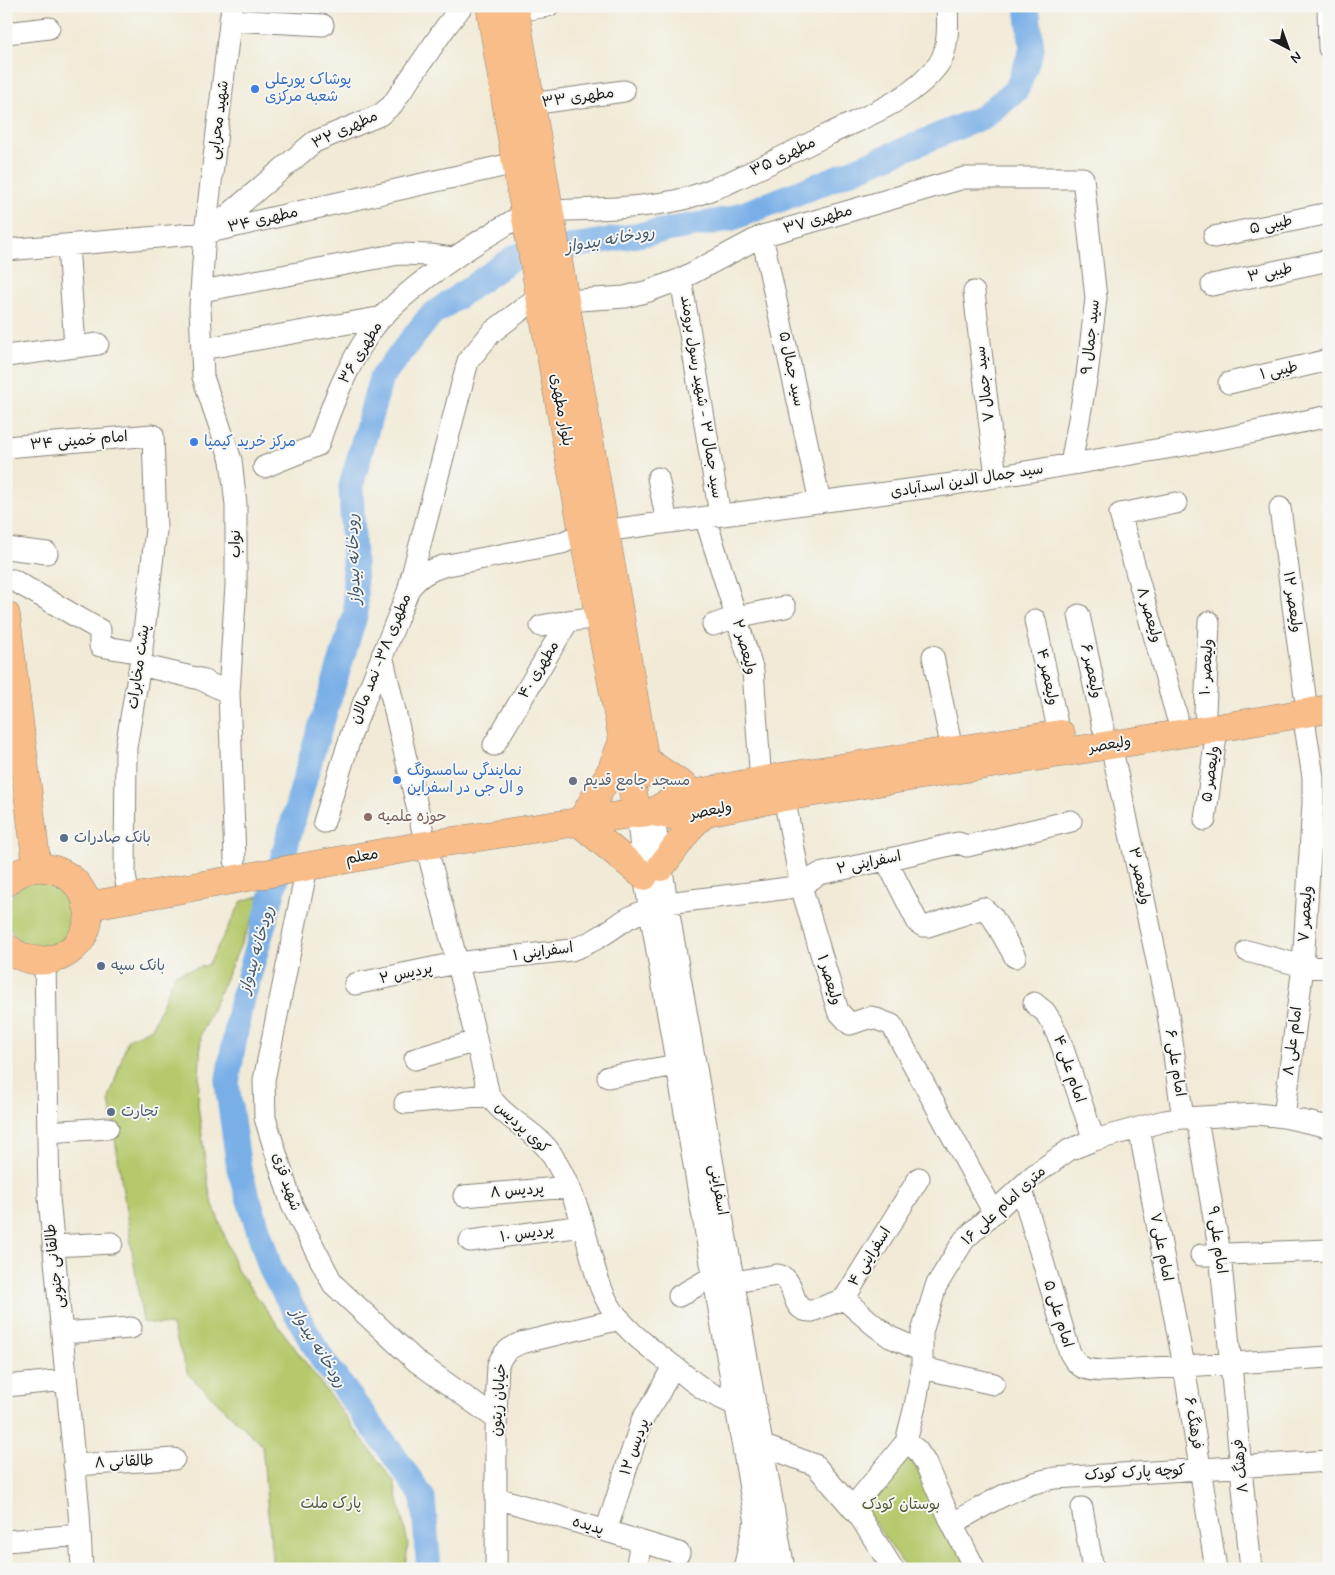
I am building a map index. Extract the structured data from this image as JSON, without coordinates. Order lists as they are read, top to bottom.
{
  "streets": {
    "main road": ["بلوار مطهری", "ولیعصر", "معلم"],
    "street": [
      "مطهری ۳۳",
      "شهید محرابی",
      "مطهری ۳۲",
      "مطهری ۳۵",
      "مطهری ۳۴",
      "مطهری ۳۷",
      "طیبی ۵",
      "طیبی ۳",
      "سید جمال ۹",
      "مطهری ۳۶",
      "سید جمال ۵",
      "طیبی ۱",
      "سید جمال ۷",
      "سید جمال ۳ - شهید رسول برومند",
      "امام خمینی ۳۴",
      "سید جمال الدین اسدآبادی",
      "نواب",
      "ولیعصر ۱۲",
      "ولیعصر ۸",
      "ولیعصر ۲",
      "مطهری ۳۸- نمد مالان",
      "پشت مخابرات",
      "ولیعصر ۱۰",
      "مطهری ۴۰",
      "ولیعصر ۶",
      "ولیعصر ۴",
      "ولیعصر ۵",
      "اسفراینی ۲",
      "ولیعصر ۳",
      "ولیعصر ۷",
      "اسفراینی ۱",
      "پردیس ۲",
      "ولیعصر ۱",
      "امام علی ۸",
      "امام علی ۶",
      "امام علی ۴",
      "کوی پردیس",
      "شهید قزی",
      "اسفراینی",
      "پردیس ۸",
      "۱۶ متری امام علی",
      "پردیس ۱۰",
      "امام علی ۹",
      "امام علی ۷",
      "اسفراینی ۴",
      "طالقانی جنوبی",
      "امام علی ۵",
      "خیابان زیتون",
      "فرهنگ ۶",
      "پردیس ۱۲",
      "طالقانی ۸",
      "فرهنگ ۸",
      "کوچه پارک کودک",
      "پدیده"
    ]
  },
  "crossings": [
    ["مطهری ۳۳", "بلوار مطهری"],
    ["شهید محرابی", "مطهری ۳۲"],
    ["شهید محرابی", "مطهری ۳۴"],
    ["شهید محرابی", "نواب"],
    ["مطهری ۳۲", "مطهری ۳۴"],
    ["مطهری ۳۲", "نواب"],
    ["مطهری ۳۵", "مطهری ۳۶"],
    ["مطهری ۳۵", "بلوار مطهری"],
    ["مطهری ۳۴", "بلوار مطهری"],
    ["مطهری ۳۴", "نواب"],
    ["مطهری ۳۷", "سید جمال ۹"],
    ["مطهری ۳۷", "سید جمال ۵"],
    ["مطهری ۳۷", "سید جمال ۳ - شهید رسول برومند"],
    ["مطهری ۳۷", "بلوار مطهری"],
    ["سید جمال ۹", "سید جمال الدین اسدآبادی"],
    ["مطهری ۳۶", "بلوار مطهری"],
    ["سید جمال ۵", "سید جمال الدین اسدآبادی"],
    ["سید جمال ۷", "سید جمال الدین اسدآبادی"],
    ["سید جمال ۳ - شهید رسول برومند", "سید جمال الدین اسدآبادی"],
    ["سید جمال ۳ - شهید رسول برومند", "ولیعصر ۲"],
    ["بلوار مطهری", "سید جمال الدین اسدآبادی"],
    ["بلوار مطهری", "مطهری ۳۸- نمد مالان"],
    ["بلوار مطهری", "ولیعصر"],
    ["بلوار مطهری", "معلم"],
    ["بلوار مطهری", "اسفراینی"],
    ["امام خمینی ۳۴", "پشت مخابرات"],
    ["سید جمال الدین اسدآبادی", "ولیعصر ۲"],
    ["سید جمال الدین اسدآبادی", "مطهری ۳۸- نمد مالان"],
    ["نواب", "معلم"],
    ["ولیعصر ۱۲", "ولیعصر"],
    ["ولیعصر ۱۲", "ولیعصر ۷"],
    ["ولیعصر ۸", "ولیعصر"],
    ["ولیعصر ۲", "ولیعصر"],
    ["ولیعصر ۲", "ولیعصر ۱"],
    ["مطهری ۳۸- نمد مالان", "کوی پردیس"],
    ["پشت مخابرات", "معلم"],
    ["ولیعصر ۱۰", "ولیعصر"],
    ["ولیعصر ۱۰", "ولیعصر ۵"],
    ["ولیعصر ۶", "ولیعصر"],
    ["ولیعصر ۶", "ولیعصر ۳"],
    ["ولیعصر ۴", "ولیعصر"],
    ["ولیعصر", "ولیعصر ۵"],
    ["ولیعصر", "معلم"],
    ["ولیعصر", "ولیعصر ۳"],
    ["ولیعصر", "ولیعصر ۷"],
    ["ولیعصر", "ولیعصر ۱"],
    ["ولیعصر", "اسفراینی"],
    ["معلم", "کوی پردیس"],
    ["معلم", "شهید قزی"],
    ["معلم", "اسفراینی"],
    ["اسفراینی ۲", "اسفراینی ۱"],
    ["اسفراینی ۲", "ولیعصر ۱"],
    ["اسفراینی ۲", "اسفراینی"],
    ["ولیعصر ۳", "امام علی ۶"],
    ["ولیعصر ۷", "امام علی ۸"],
    ["اسفراینی ۱", "پردیس ۲"],
    ["اسفراینی ۱", "کوی پردیس"],
    ["اسفراینی ۱", "اسفراینی"],
    ["پردیس ۲", "کوی پردیس"],
    ["ولیعصر ۱", "۱۶ متری امام علی"],
    ["امام علی ۸", "۱۶ متری امام علی"],
    ["امام علی ۶", "۱۶ متری امام علی"],
    ["امام علی ۶", "امام علی ۹"],
    ["امام علی ۴", "۱۶ متری امام علی"],
    ["کوی پردیس", "اسفراینی"],
    ["کوی پردیس", "پردیس ۸"],
    ["کوی پردیس", "پردیس ۱۰"],
    ["کوی پردیس", "خیابان زیتون"],
    ["کوی پردیس", "پردیس ۱۲"],
    ["شهید قزی", "خیابان زیتون"],
    ["اسفراینی", "اسفراینی ۴"],
    ["۱۶ متری امام علی", "امام علی ۹"],
    ["۱۶ متری امام علی", "امام علی ۷"],
    ["۱۶ متری امام علی", "امام علی ۵"],
    ["امام علی ۹", "فرهنگ ۸"],
    ["امام علی ۷", "امام علی ۵"],
    ["امام علی ۷", "فرهنگ ۶"],
    ["طالقانی جنوبی", "طالقانی ۸"],
    ["امام علی ۵", "فرهنگ ۶"],
    ["خیابان زیتون", "پدیده"],
    ["فرهنگ ۶", "کوچه پارک کودک"],
    ["پردیس ۱۲", "پدیده"],
    ["فرهنگ ۸", "کوچه پارک کودک"]
  ],
  "water": ["رودخانه بیدواز"],
  "parks": ["پارک ملت", "بوستان کودک"],
  "places": [
    "پوشاک پورعلی شعبه مرکزی",
    "مرکز خرید کیمیا",
    "نمایندگی سامسونگ و ال جی در اسفراین",
    "مسجد جامع قدیم",
    "حوزه علمیه",
    "بانک صادرات",
    "بانک سپه",
    "تجارت"
  ],
  "north": "bottom right"
}
